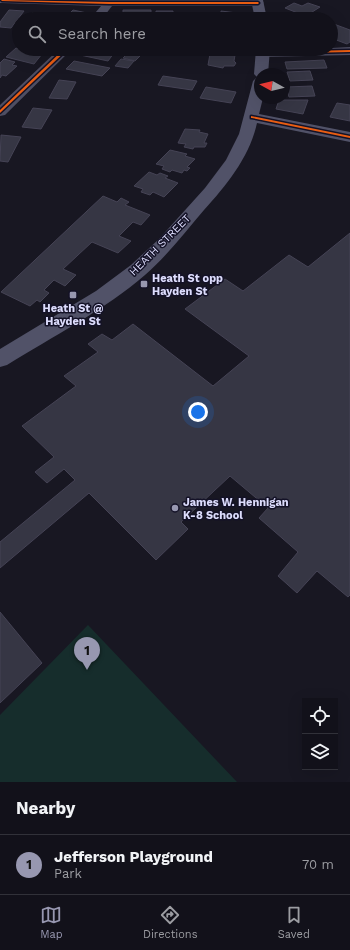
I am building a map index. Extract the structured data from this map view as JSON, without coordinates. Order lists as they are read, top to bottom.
{
  "streets": {
    "main road": ["HEATH STREET"]
  },
  "places": {
    "transit": ["Heath St opp Hayden St", "Heath St @ Hayden St"],
    "other": ["James W. Hennigan K-8 School"]
  },
  "north": "left",
  "page": {
    "search": "Search here",
    "pins": "1",
    "heading": "Nearby",
    "list": [
      {
        "mark": "1",
        "name": "Jefferson Playground",
        "note": "Park",
        "value": "70 m"
      }
    ],
    "nav": ["Map", "Directions", "Saved"]
  }
}
